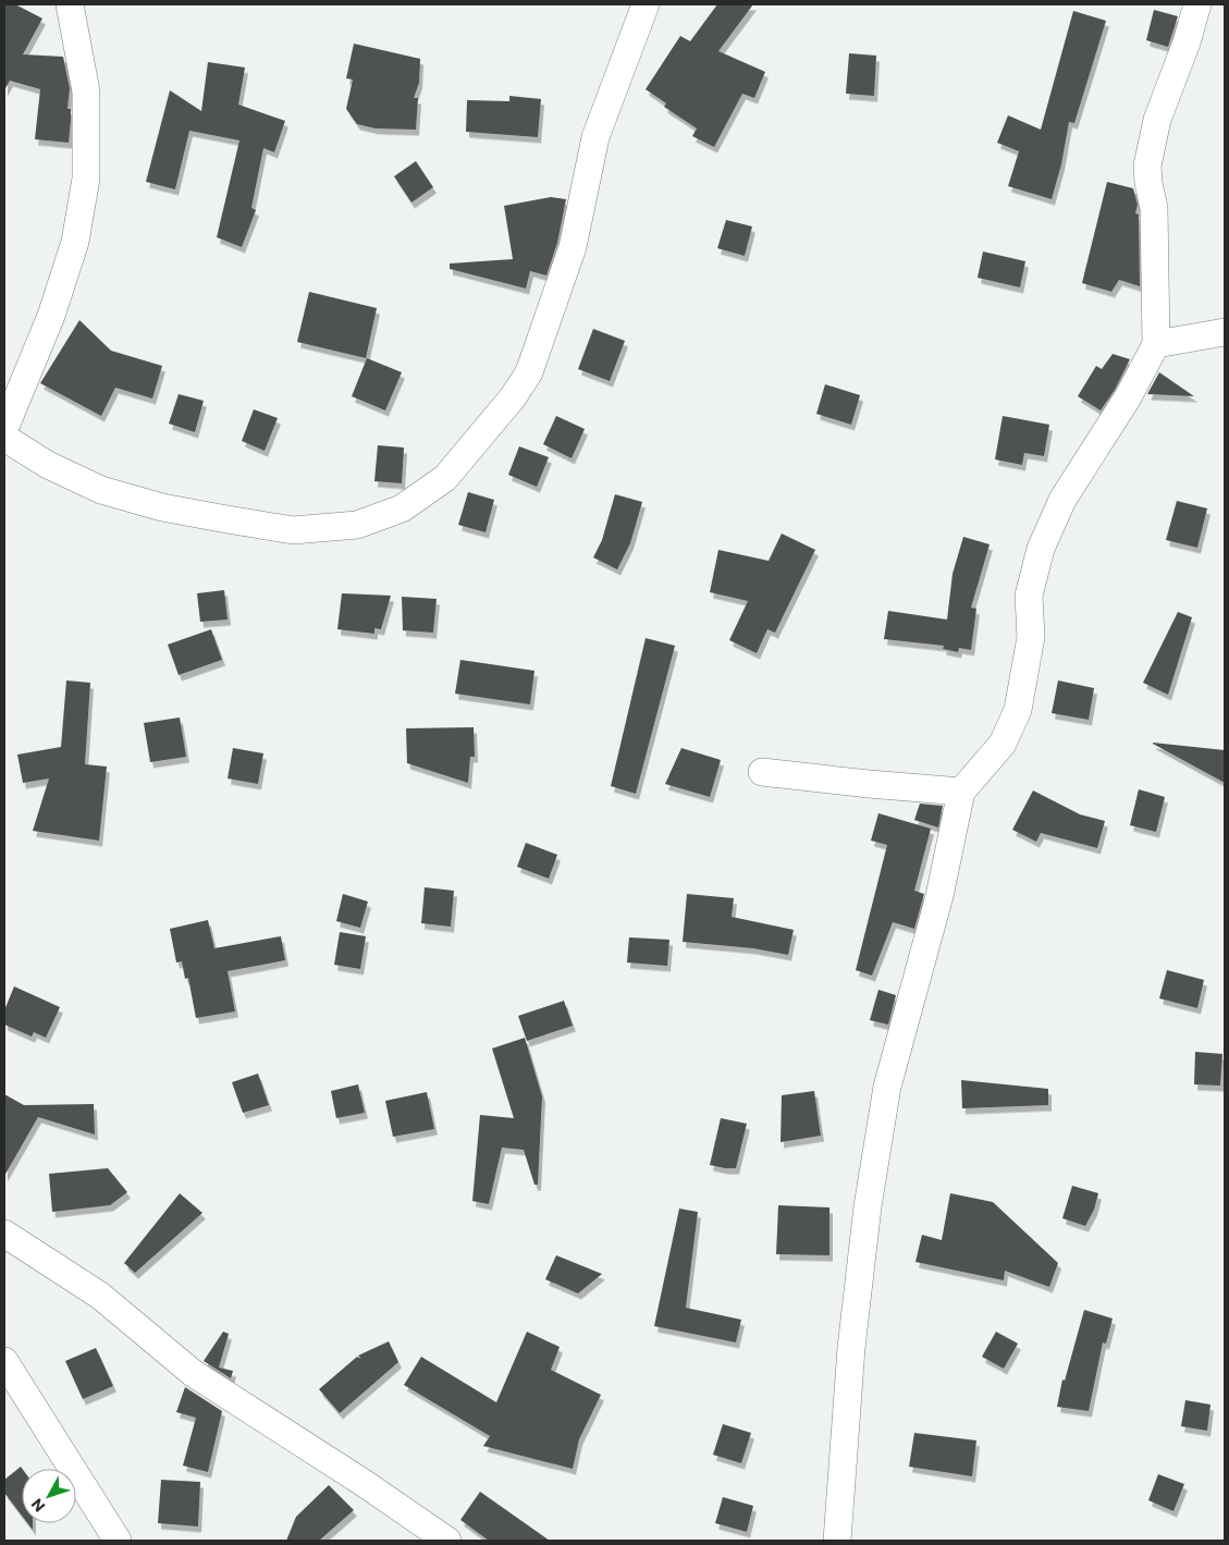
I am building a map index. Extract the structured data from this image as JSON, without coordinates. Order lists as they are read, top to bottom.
{
  "north": "bottom left"
}
